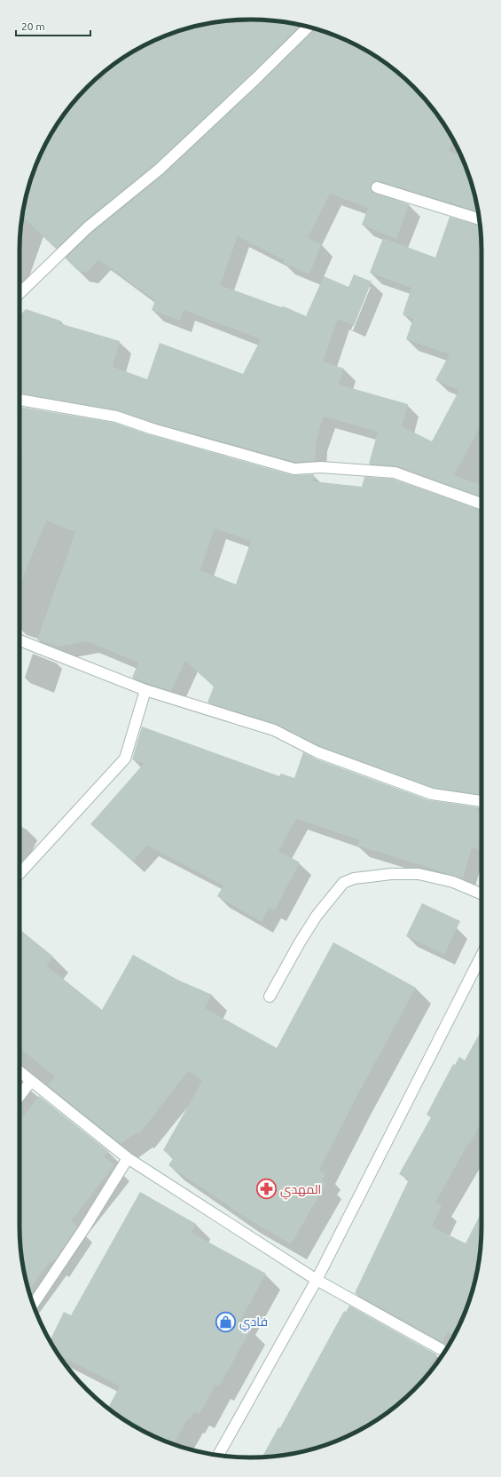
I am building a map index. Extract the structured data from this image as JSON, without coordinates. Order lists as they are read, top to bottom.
{
  "places": {
    "pharmacy": ["المهدي"],
    "shop": ["فادي"]
  },
  "scale_bar": "20 m"
}
